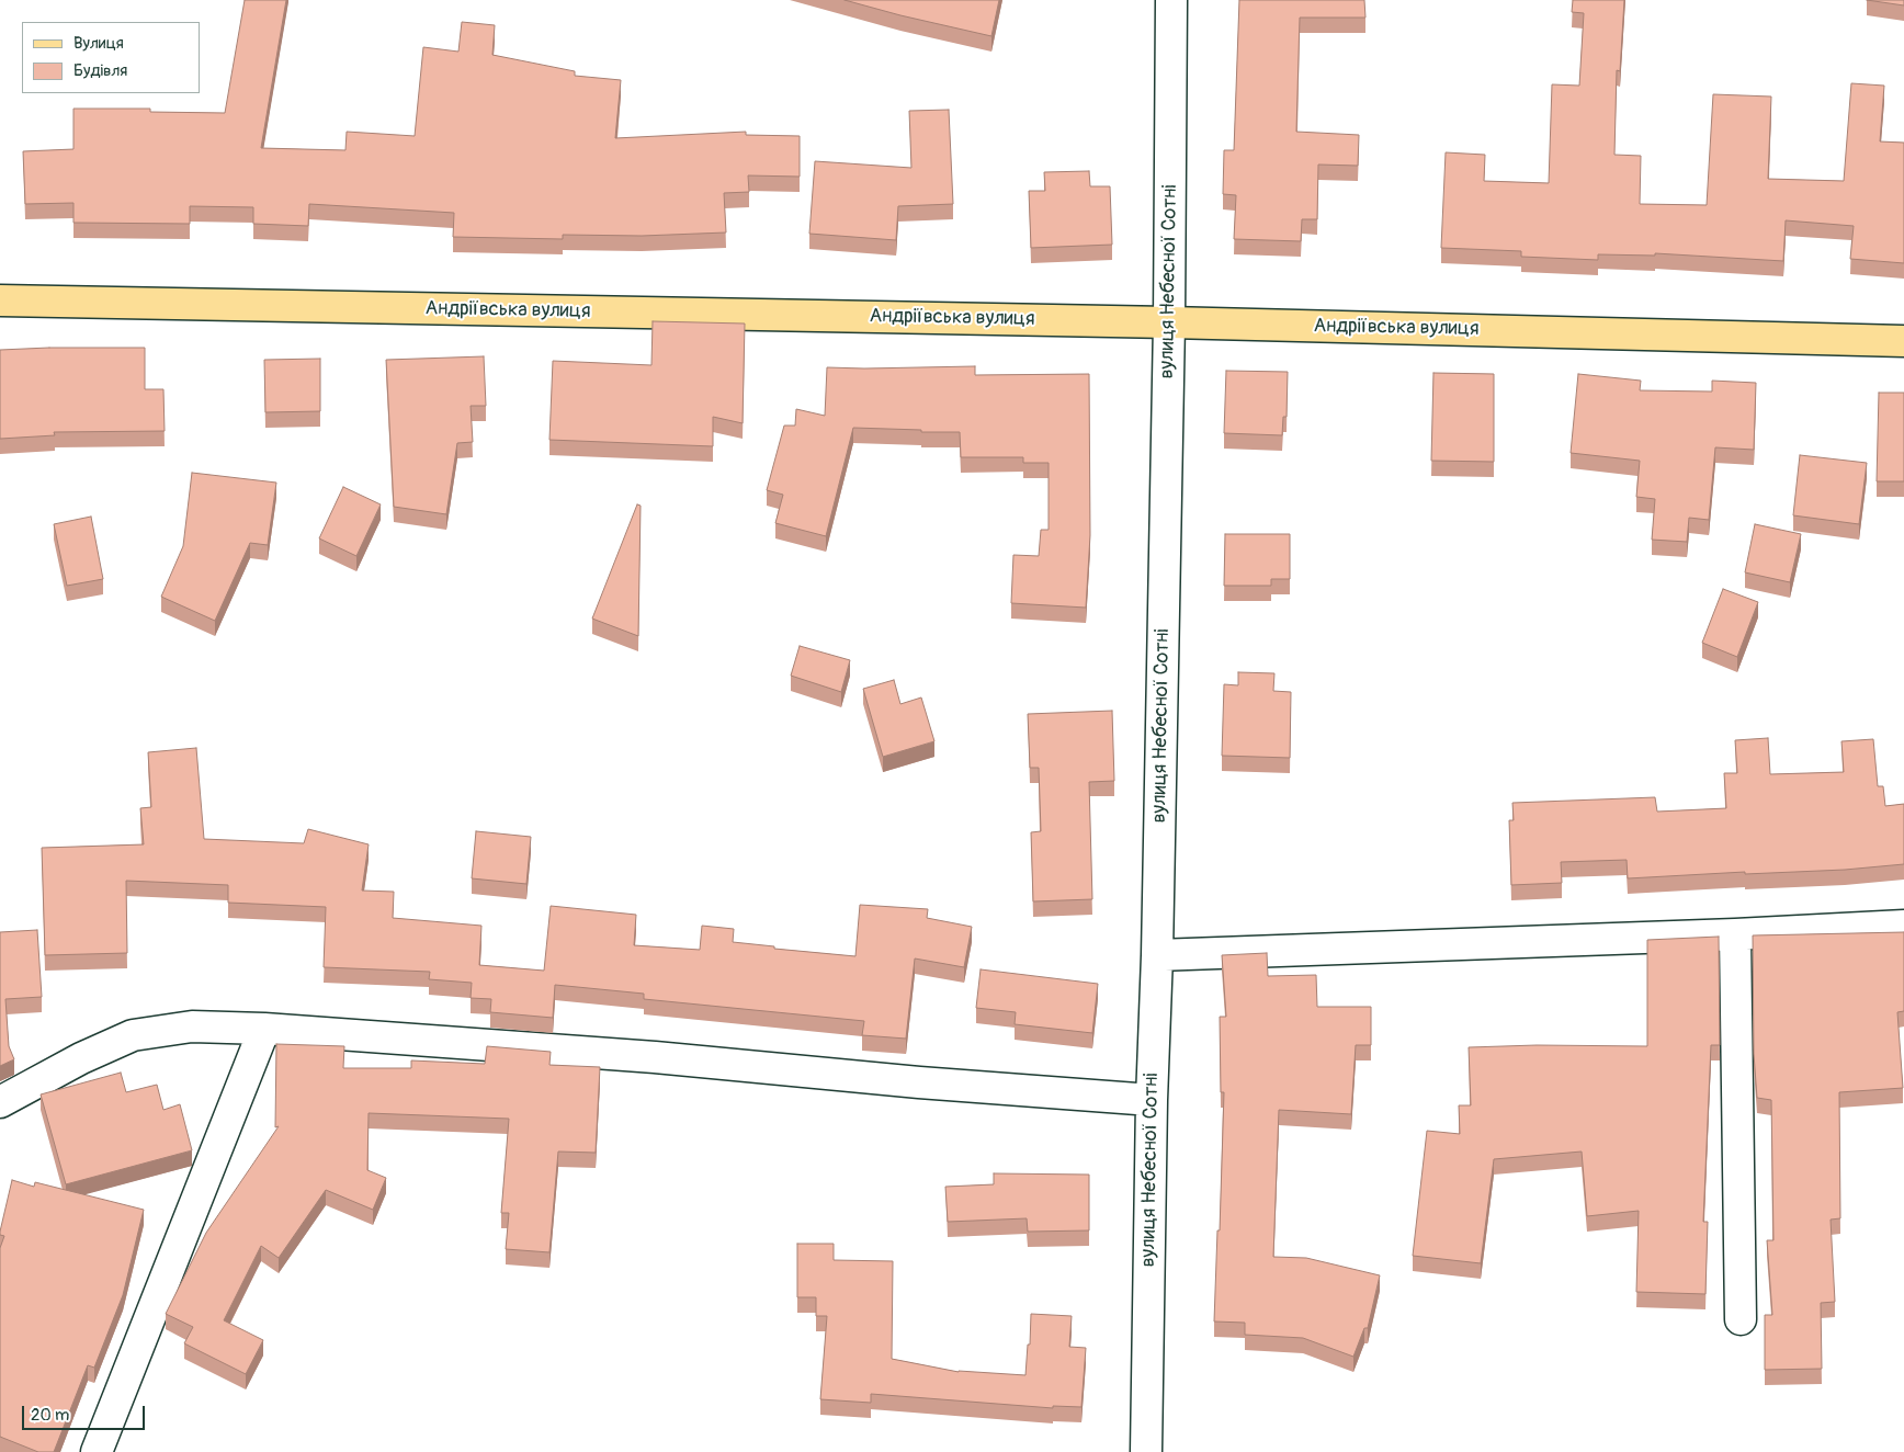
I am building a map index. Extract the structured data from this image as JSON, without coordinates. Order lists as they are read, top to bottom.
{
  "streets": {
    "main road": ["Андріївська вулиця"],
    "street": ["вулиця Небесної Сотні"]
  },
  "crossings": [
    ["вулиця Небесної Сотні", "Андріївська вулиця"]
  ],
  "legend": ["Вулиця", "Будівля"],
  "scale_bar": "20 m"
}
